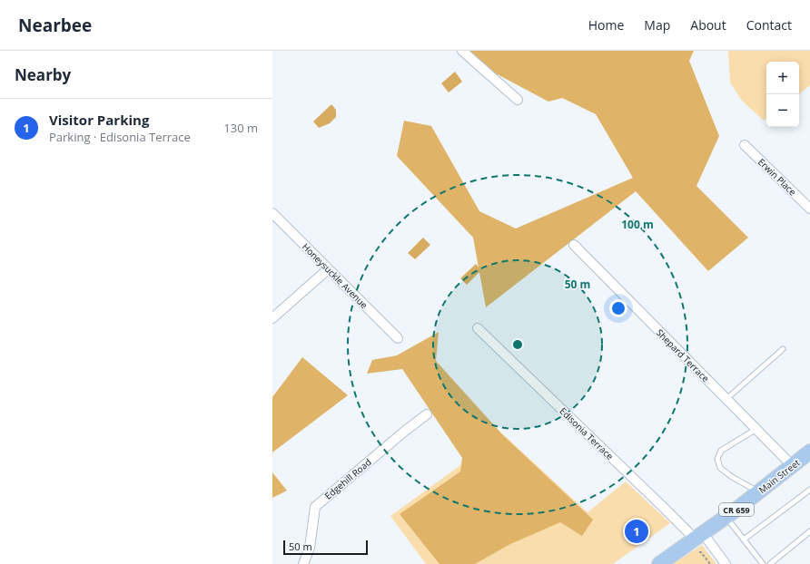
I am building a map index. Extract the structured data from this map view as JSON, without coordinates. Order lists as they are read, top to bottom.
{
  "streets": {
    "main road": ["Main Street", "CR 659"],
    "street": [
      "Erwin Place",
      "Honeysuckle Avenue",
      "Shepard Terrace",
      "Edisonia Terrace",
      "Edgehill Road"
    ]
  },
  "crossings": [
    ["Shepard Terrace", "Main Street"],
    ["Edisonia Terrace", "Main Street"]
  ],
  "scale_bar": "50 m",
  "page": {
    "header": "Nearbee",
    "nav": [
      "Home",
      "Map",
      "About",
      "Contact"
    ],
    "heading": "Nearby",
    "map_buttons": ["+", "−"],
    "list": [
      {
        "mark": "1",
        "name": "Visitor Parking",
        "note": "Parking · Edisonia Terrace",
        "value": "130 m"
      }
    ],
    "pins": "1",
    "scale": "50 m"
  },
  "rings": ["100 m", "50 m"]
}
